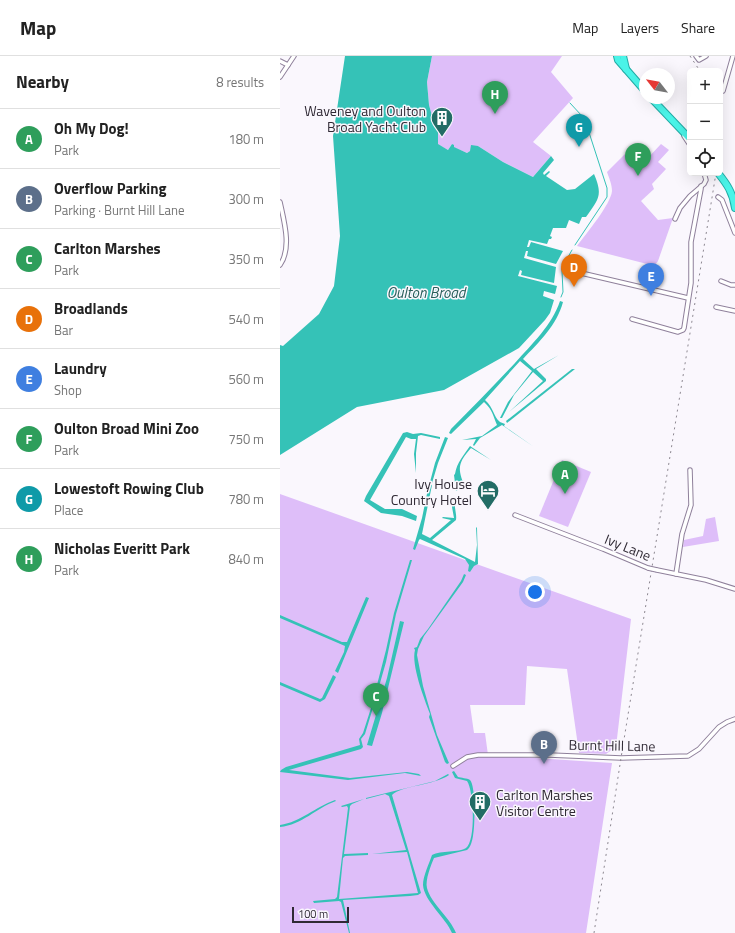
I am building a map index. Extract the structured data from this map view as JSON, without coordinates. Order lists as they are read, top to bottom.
{
  "streets": {
    "street": ["Ivy Lane", "Burnt Hill Lane"]
  },
  "water": ["Oulton Broad"],
  "places": {
    "building": ["Waveney and Oulton Broad Yacht Club", "Carlton Marshes Visitor Centre"],
    "hotel": ["Ivy House Country Hotel"]
  },
  "scale_bar": "100 m",
  "north": "top left",
  "page": {
    "header": "Map",
    "nav": ["Map", "Layers", "Share"],
    "heading": ["Nearby", "8 results"],
    "map_buttons": ["+", "−"],
    "pins": [
      "H",
      "G",
      "F",
      "D",
      "E",
      "A",
      "C",
      "B"
    ],
    "list": [
      {
        "mark": "A",
        "name": "Oh My Dog!",
        "note": "Park",
        "value": "180 m"
      },
      {
        "mark": "B",
        "name": "Overflow Parking",
        "note": "Parking · Burnt Hill Lane",
        "value": "300 m"
      },
      {
        "mark": "C",
        "name": "Carlton Marshes",
        "note": "Park",
        "value": "350 m"
      },
      {
        "mark": "D",
        "name": "Broadlands",
        "note": "Bar",
        "value": "540 m"
      },
      {
        "mark": "E",
        "name": "Laundry",
        "note": "Shop",
        "value": "560 m"
      },
      {
        "mark": "F",
        "name": "Oulton Broad Mini Zoo",
        "note": "Park",
        "value": "750 m"
      },
      {
        "mark": "G",
        "name": "Lowestoft Rowing Club",
        "note": "Place",
        "value": "780 m"
      },
      {
        "mark": "H",
        "name": "Nicholas Everitt Park",
        "note": "Park",
        "value": "840 m"
      }
    ],
    "scale": "100 m"
  }
}
